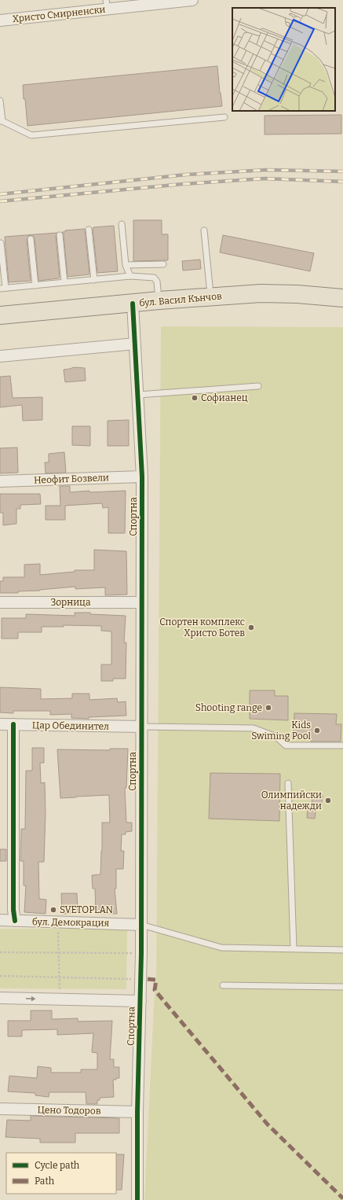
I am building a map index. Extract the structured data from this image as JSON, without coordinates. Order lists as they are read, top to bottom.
{
  "streets": {
    "main road": ["бул. Васил Кънчов"],
    "street": [
      "Христо Смирненски",
      "Неофит Бозвели",
      "Спортна",
      "Зорница",
      "Цар Обединител",
      "бул. Демокрация",
      "Цено Тодоров"
    ]
  },
  "crossings": [
    ["бул. Васил Кънчов", "Спортна"],
    ["Неофит Бозвели", "Спортна"],
    ["Спортна", "Зорница"],
    ["Спортна", "Цар Обединител"],
    ["Спортна", "бул. Демокрация"],
    ["Спортна", "Цено Тодоров"]
  ],
  "places": [
    "Софианец",
    "Спортен комплекс Христо Ботев",
    "Shooting range",
    "Kids Swiming Pool",
    "Олимпийски надежди",
    "SVETOPLAN"
  ],
  "legend": ["Cycle path", "Path"]
}
